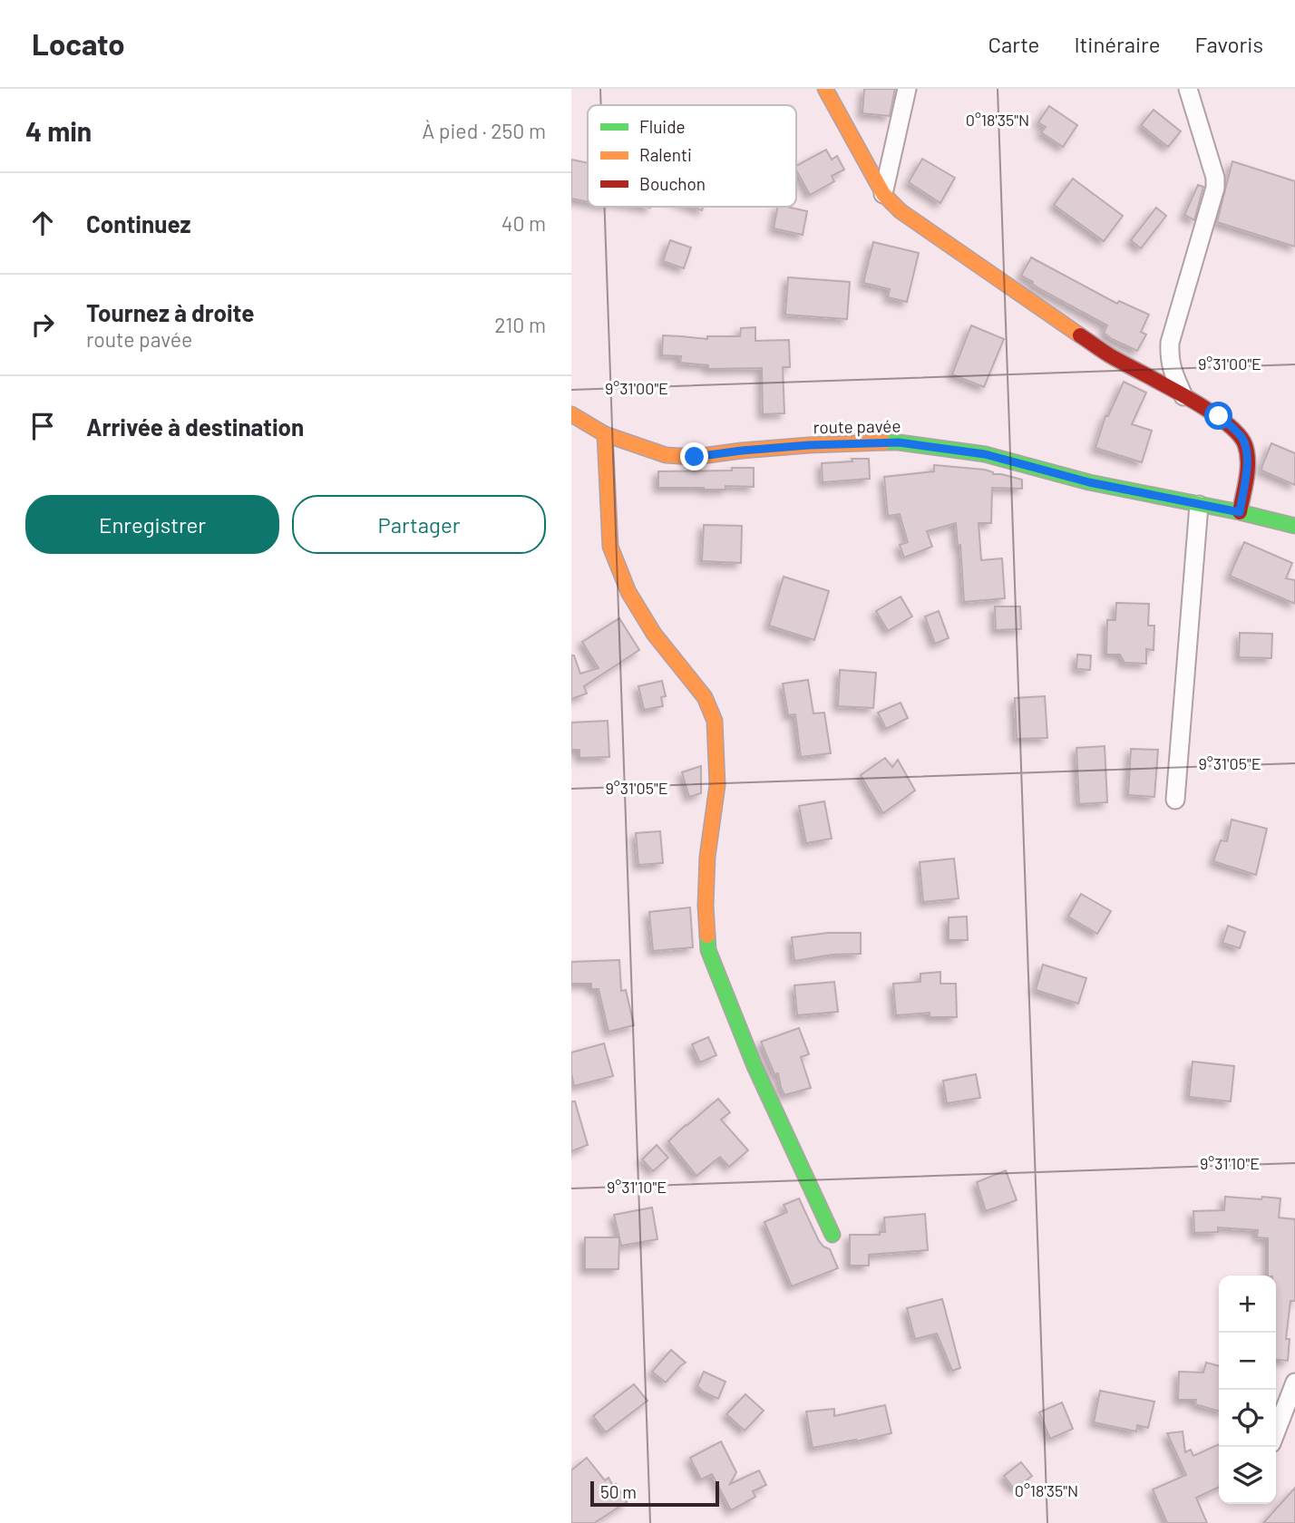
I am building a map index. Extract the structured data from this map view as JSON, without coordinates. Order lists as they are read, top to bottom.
{
  "streets": {
    "street": ["route pavée"]
  },
  "legend": ["Fluide", "Ralenti", "Bouchon"],
  "scale_bar": "50 m",
  "page": {
    "header": "Locato",
    "nav": ["Carte", "Itinéraire", "Favoris"],
    "heading": ["4 min", "À pied · 250 m"],
    "list": [
      ["Continuez", "40 m"],
      ["Tournez à droite", "route pavée", "210 m"],
      "Arrivée à destination"
    ],
    "buttons": ["Enregistrer", "Partager"],
    "map_buttons": ["+", "−"],
    "scale": "50 m"
  },
  "coordinates": [
    "0°18'35\"N",
    "9°31'00\"E",
    "9°31'05\"E",
    "9°31'10\"E"
  ]
}
